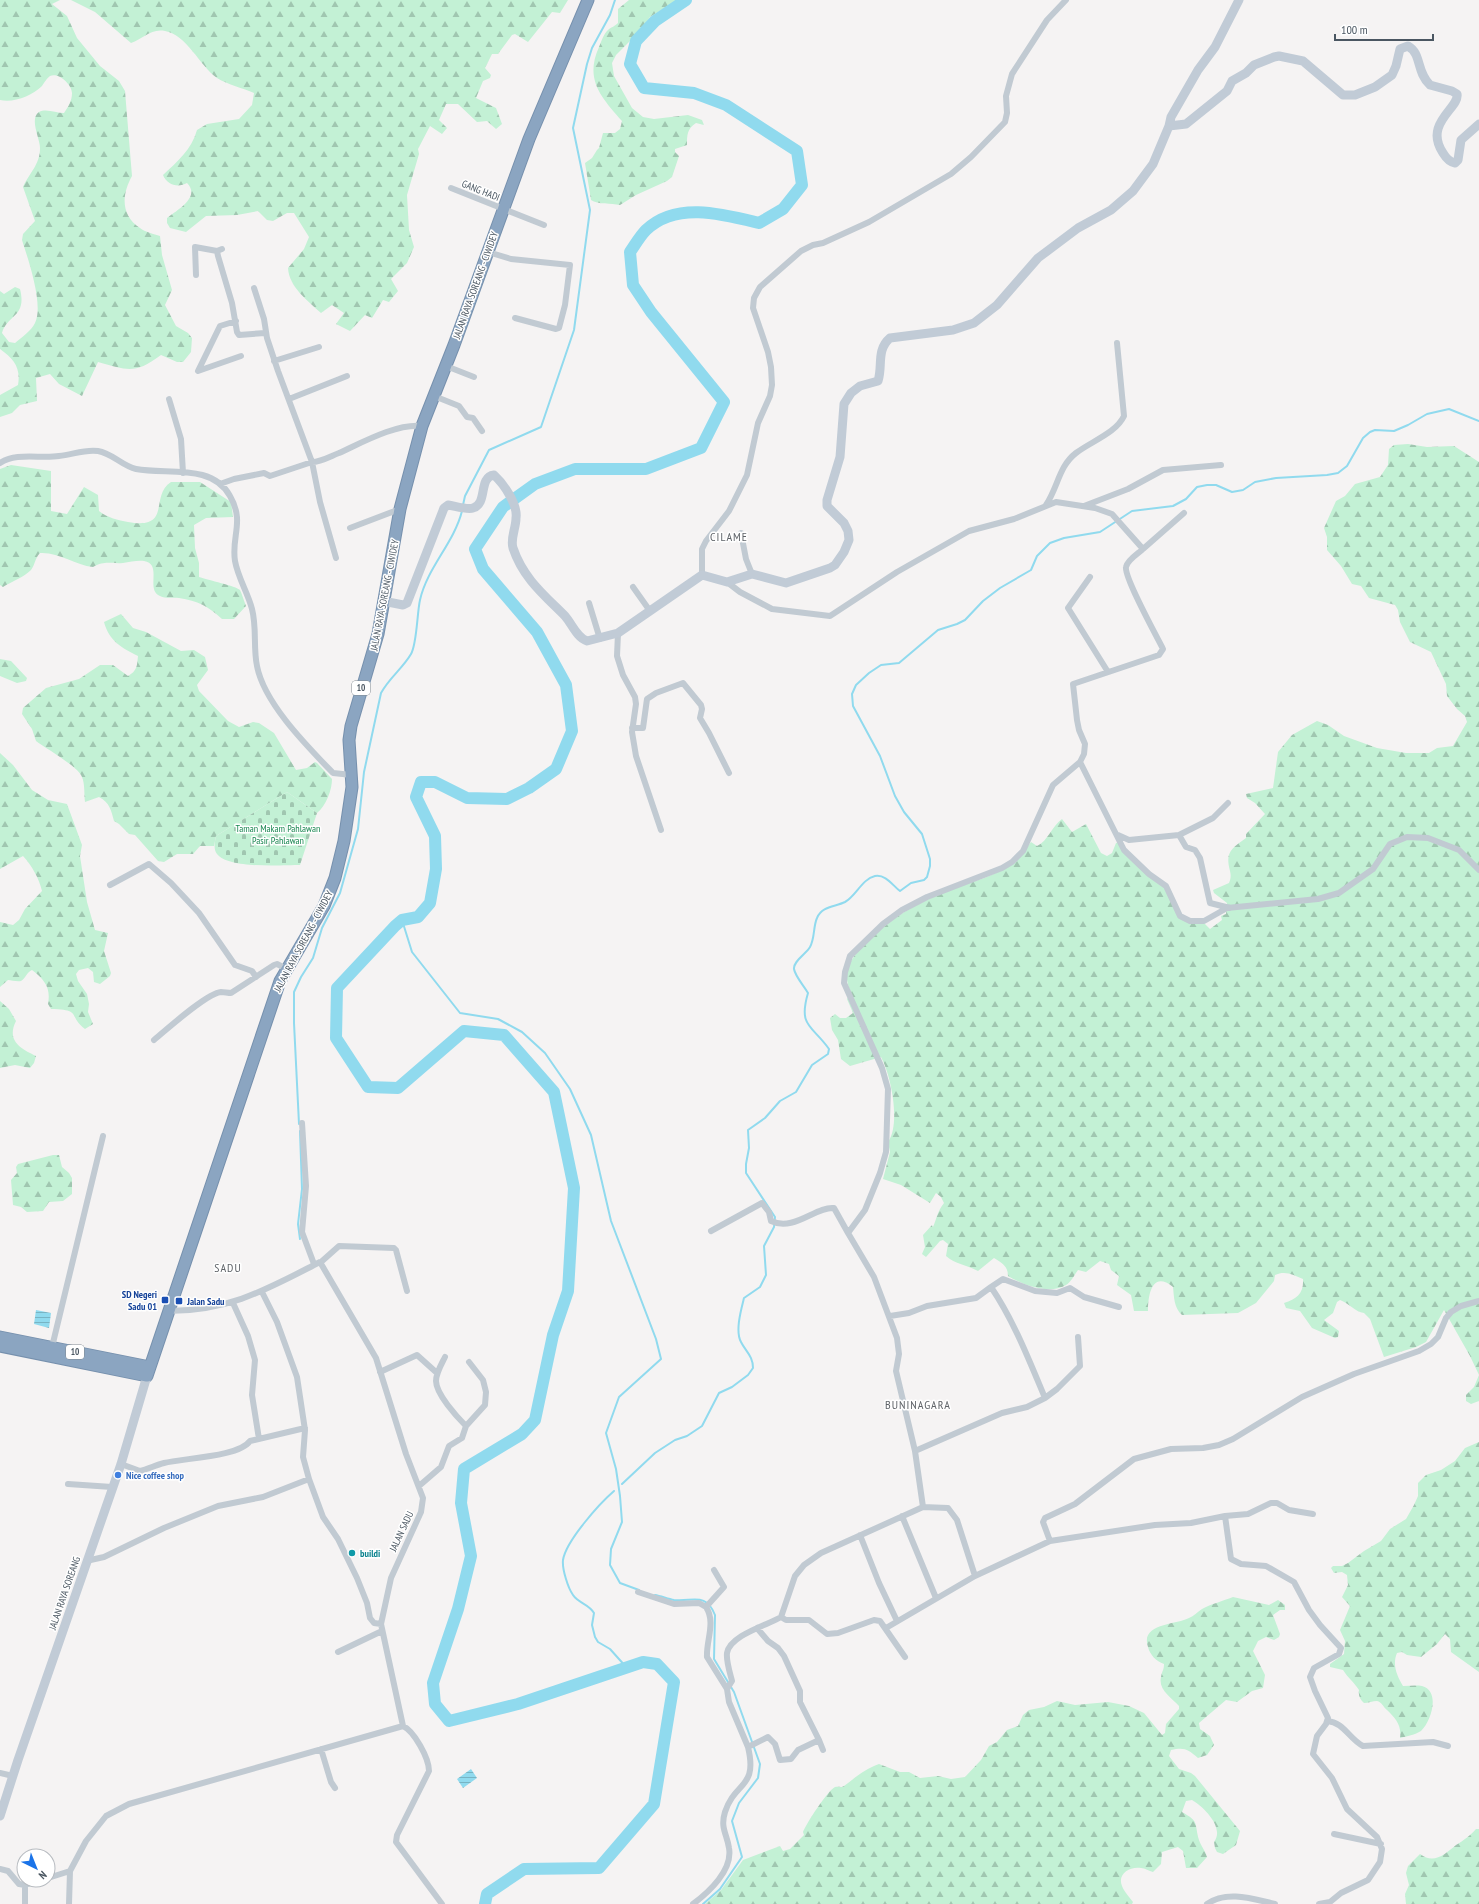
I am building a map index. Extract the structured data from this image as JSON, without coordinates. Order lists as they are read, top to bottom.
{
  "streets": {
    "highway": ["JALAN RAYA SOREANG - CIWIDEY", "10"],
    "street": ["GANG HADI", "JALAN SADU", "JALAN RAYA SOREANG"]
  },
  "crossings": [
    ["GANG HADI", "JALAN RAYA SOREANG - CIWIDEY"],
    ["JALAN RAYA SOREANG - CIWIDEY", "10"],
    ["JALAN RAYA SOREANG - CIWIDEY", "JALAN RAYA SOREANG"],
    ["10", "JALAN RAYA SOREANG"]
  ],
  "districts": ["CILAME", "SADU", "BUNINAGARA"],
  "parks": ["Taman Makam Pahlawan Pasir Pahlawan"],
  "places": {
    "transit": ["SD Negeri Sadu 01", "Jalan Sadu"],
    "other": ["Nice coffee shop", "buildi"]
  },
  "scale_bar": "100 m",
  "north": "bottom right"
}
